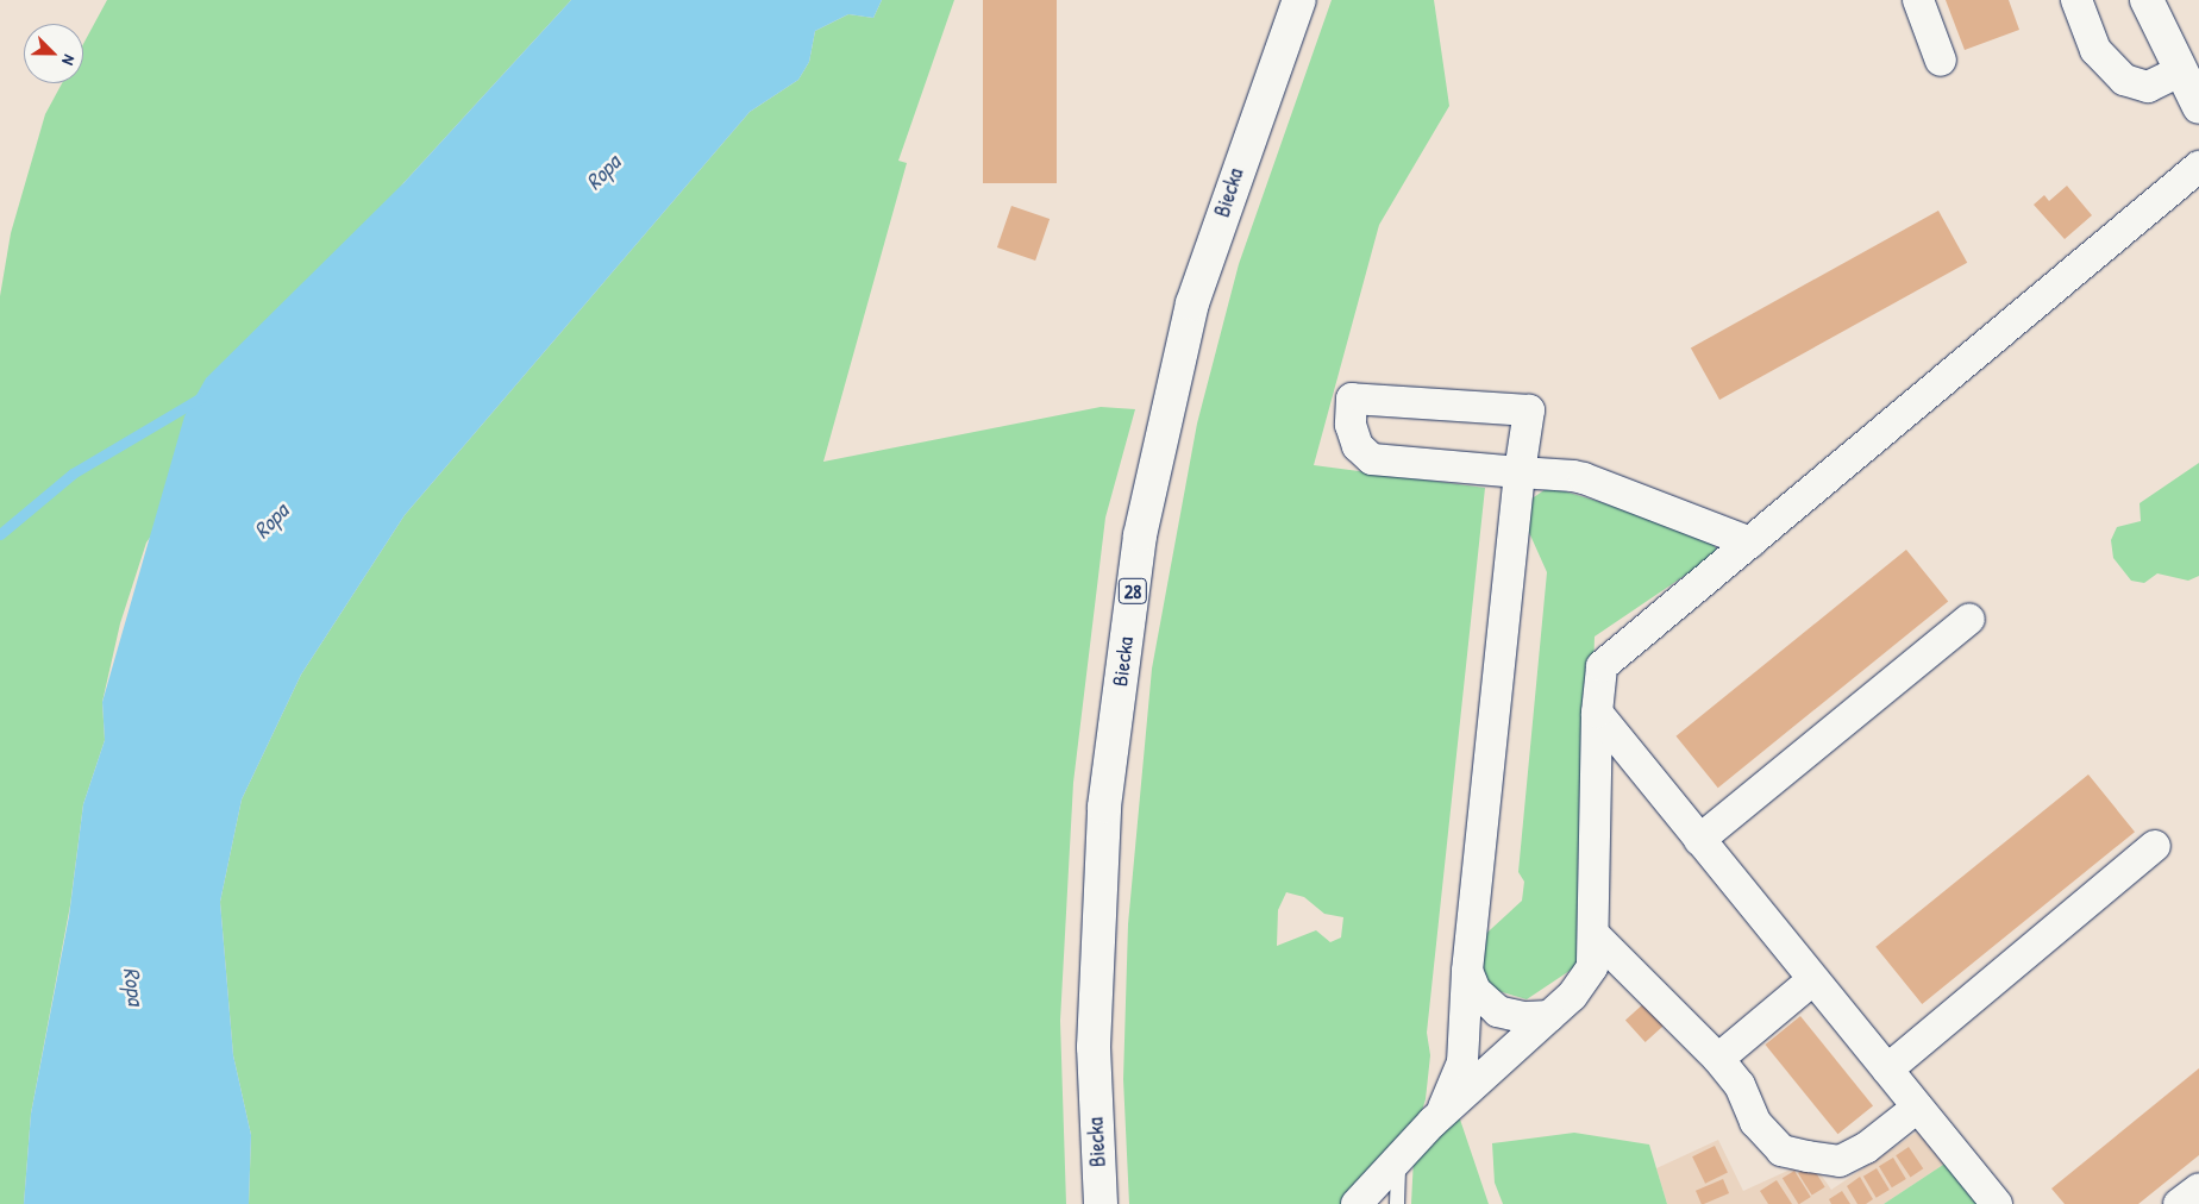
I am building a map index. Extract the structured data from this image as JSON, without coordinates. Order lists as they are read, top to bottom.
{
  "streets": {
    "main road": ["Biecka", "28"]
  },
  "water": ["Ropa"],
  "north": "bottom right"
}
